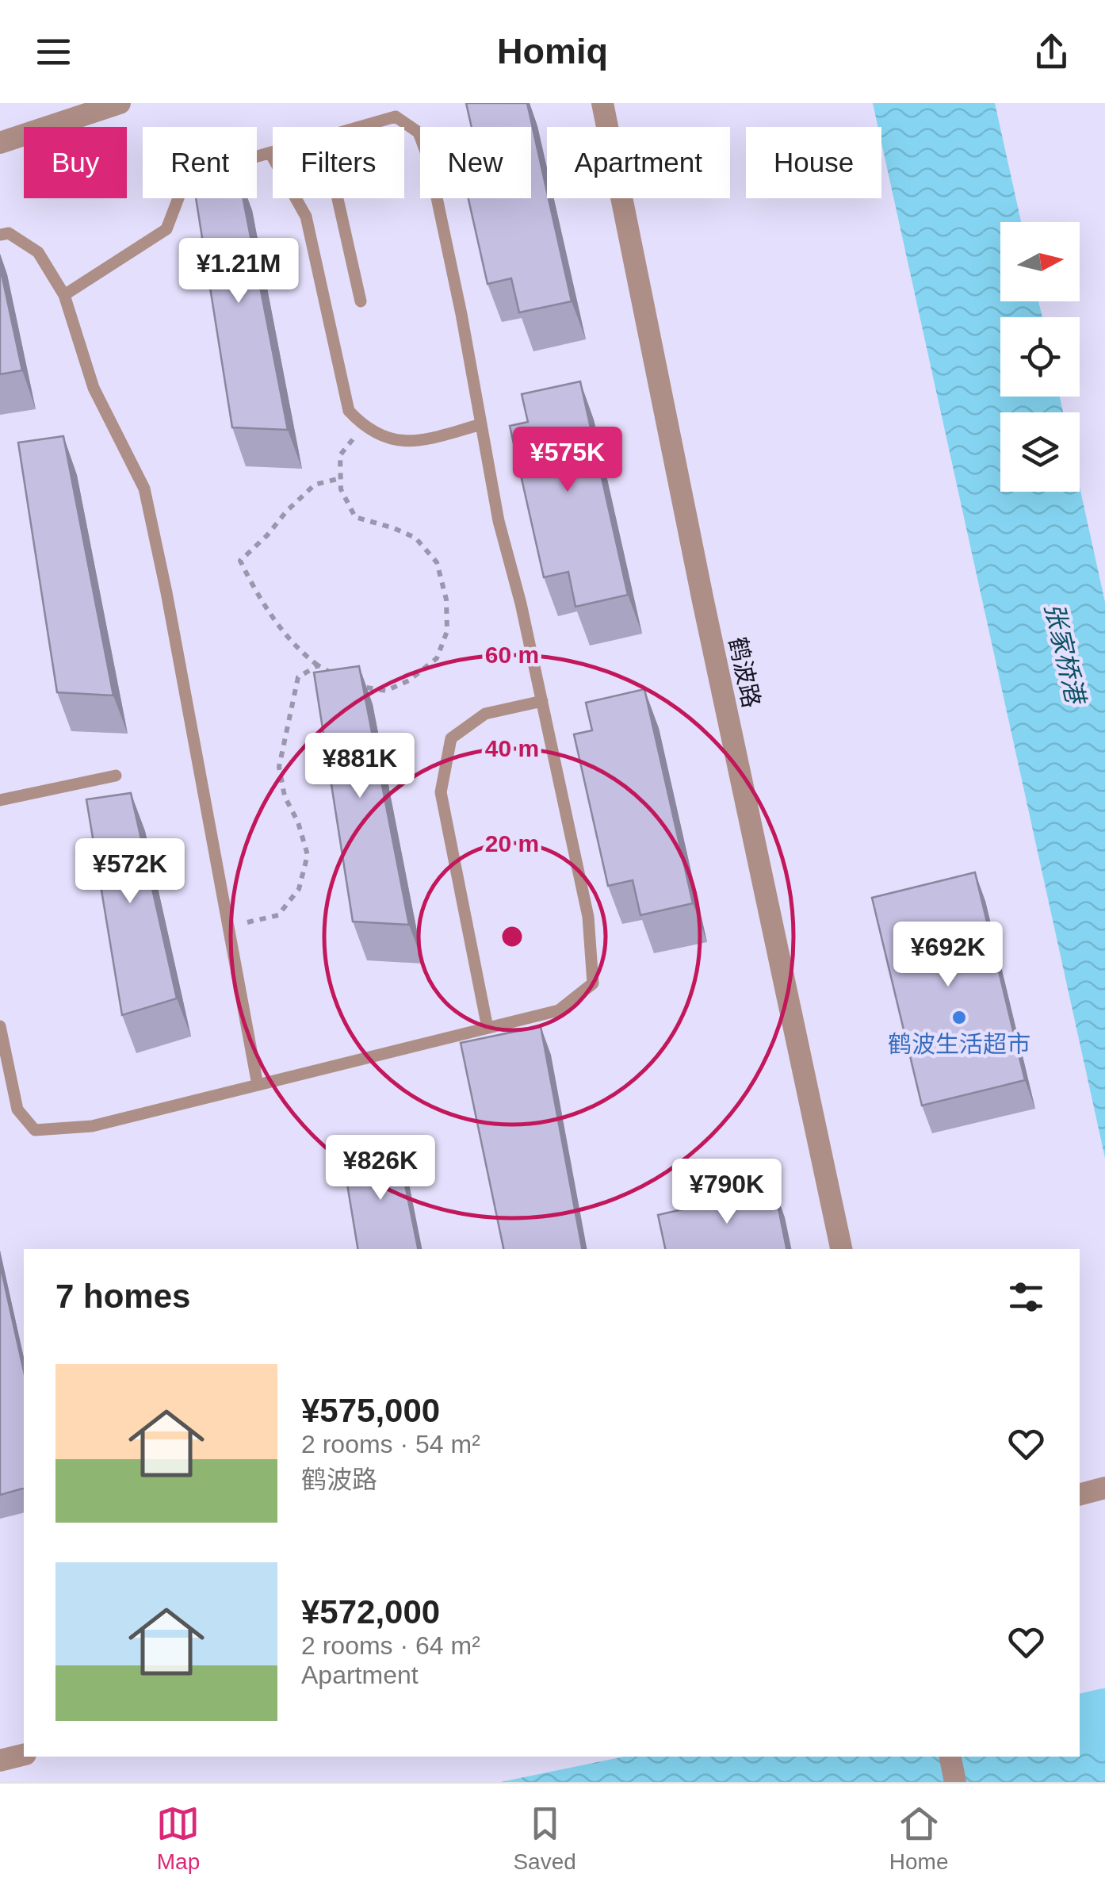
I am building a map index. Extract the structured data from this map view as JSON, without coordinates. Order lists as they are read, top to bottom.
{
  "streets": {
    "street": ["鹤波路"]
  },
  "water": ["张家桥港"],
  "places": ["鹤波生活超市"],
  "north": "right",
  "page": {
    "header": "Homiq",
    "chip": [
      "Buy",
      "Rent",
      "Filters",
      "New",
      "Apartment",
      "House"
    ],
    "price": [
      "¥1.21M",
      "¥575K",
      "¥881K",
      "¥572K",
      "¥692K",
      "¥826K",
      "¥790K"
    ],
    "heading": "7 homes",
    "list": [
      {
        "name": "¥575,000",
        "note": "2 rooms · 54 m² · 鹤波路"
      },
      {
        "name": "¥572,000",
        "note": "2 rooms · 64 m² · Apartment"
      }
    ],
    "tabs": ["Map", "Saved", "Home"]
  },
  "rings": ["60 m", "40 m", "20 m"]
}
